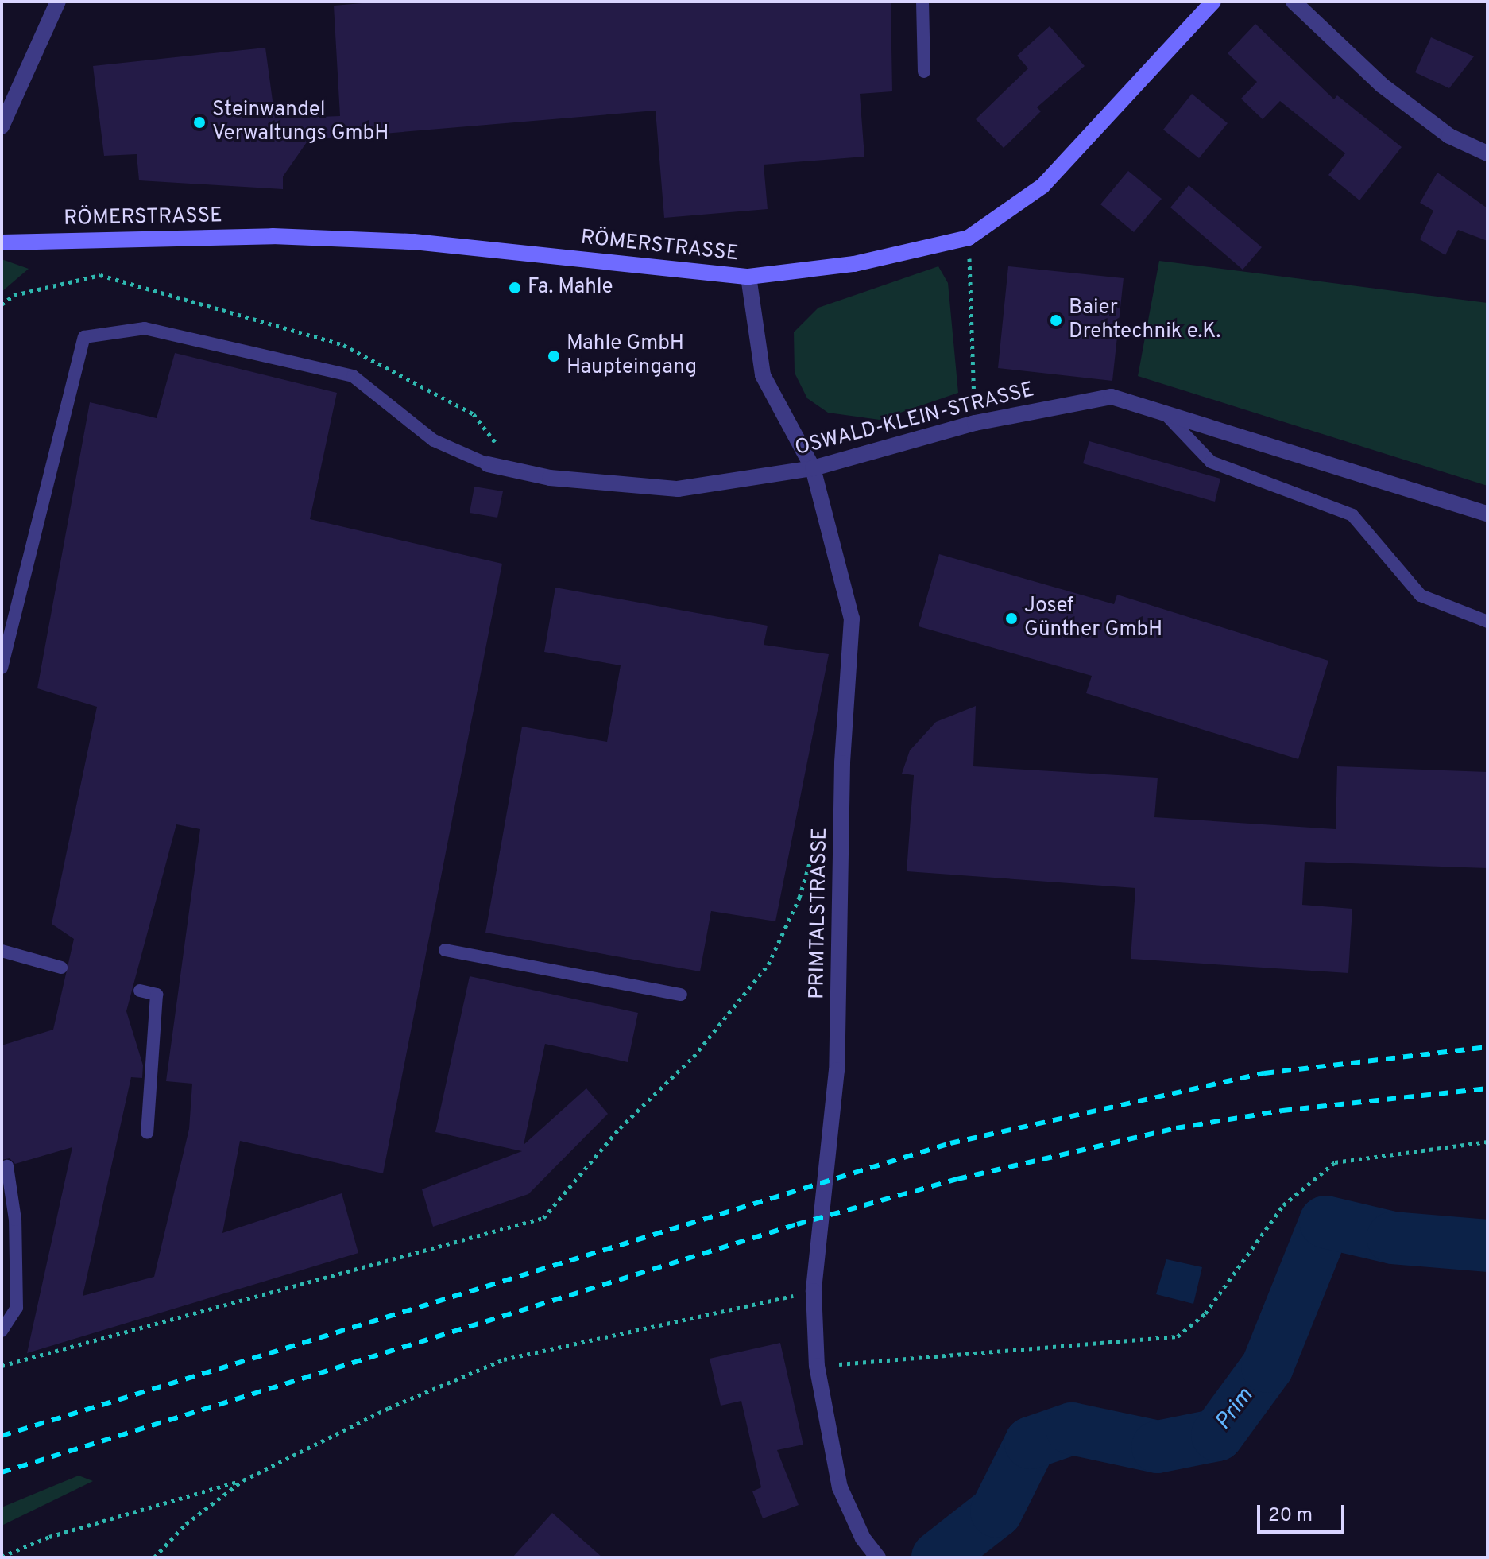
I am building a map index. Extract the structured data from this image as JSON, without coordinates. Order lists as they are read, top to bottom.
{
  "streets": {
    "street": ["RÖMERSTRASSE", "OSWALD-KLEIN-STRASSE", "PRIMTALSTRASSE"]
  },
  "crossings": [
    ["RÖMERSTRASSE", "PRIMTALSTRASSE"],
    ["OSWALD-KLEIN-STRASSE", "PRIMTALSTRASSE"]
  ],
  "water": ["Prim"],
  "places": [
    "Steinwandel Verwaltungs GmbH",
    "Fa. Mahle",
    "Baier Drehtechnik e.K.",
    "Mahle GmbH Haupteingang",
    "Josef Günther GmbH"
  ],
  "scale_bar": "20 m"
}
